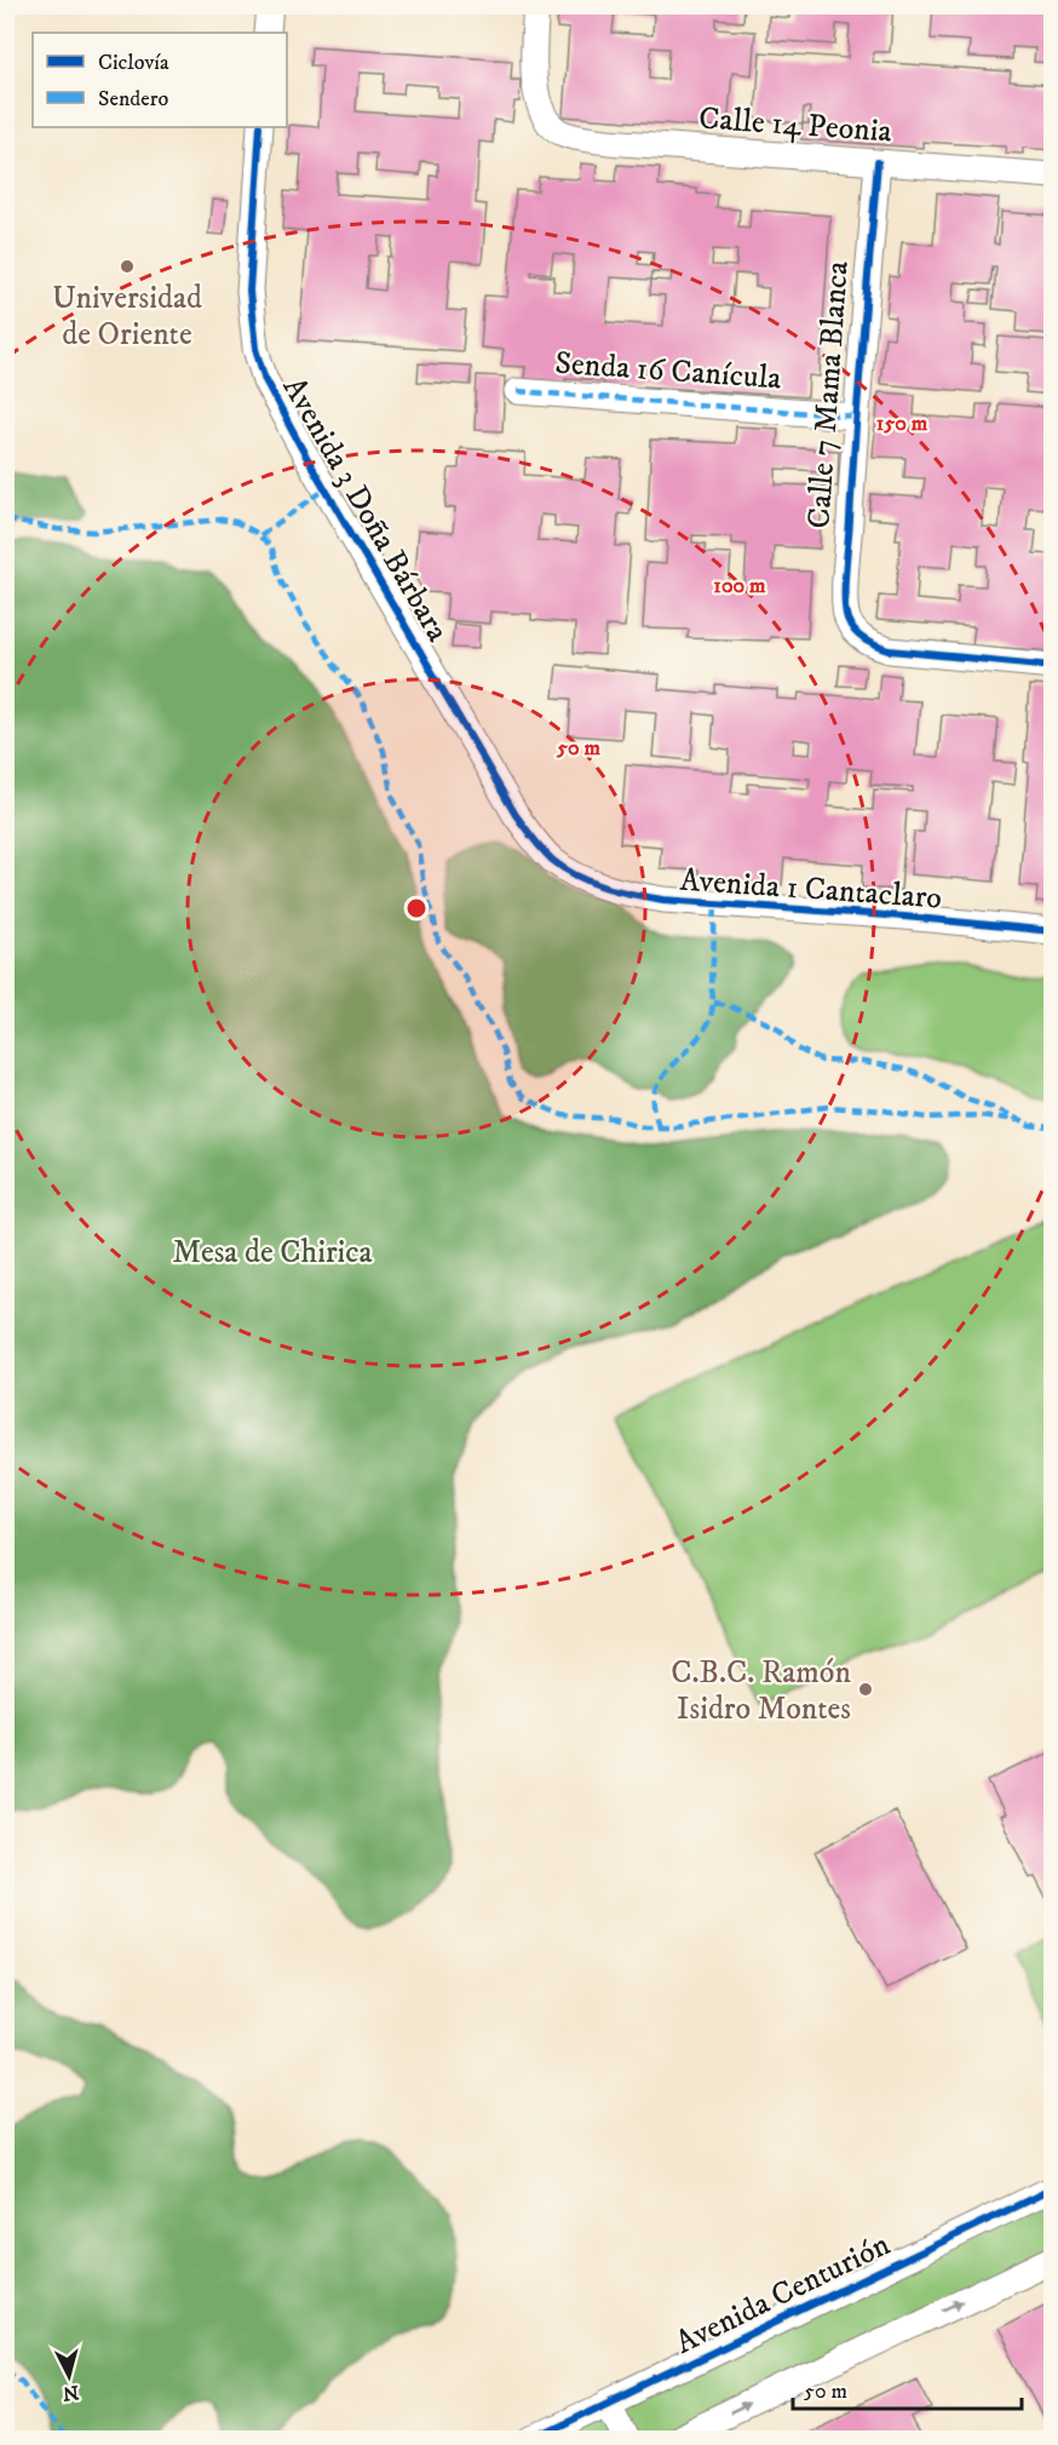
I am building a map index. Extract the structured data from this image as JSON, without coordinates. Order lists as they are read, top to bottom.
{
  "streets": {
    "street": [
      "Calle 14 Peonia",
      "Senda 16 Canícula",
      "Calle 7 Mama Blanca",
      "Avenida 3 Doña Bárbara",
      "Avenida 1 Cantaclaro",
      "Avenida Centurión"
    ]
  },
  "crossings": [
    ["Calle 14 Peonia", "Calle 7 Mama Blanca"],
    ["Senda 16 Canícula", "Calle 7 Mama Blanca"],
    ["Avenida 3 Doña Bárbara", "Avenida 1 Cantaclaro"]
  ],
  "parks": ["Mesa de Chirica"],
  "places": ["Universidad de Oriente", "C.B.C. Ramón Isidro Montes"],
  "legend": ["Ciclovía", "Sendero"],
  "scale_bar": "50 m",
  "north": "bottom",
  "rings": ["150 m", "100 m", "50 m"]
}
